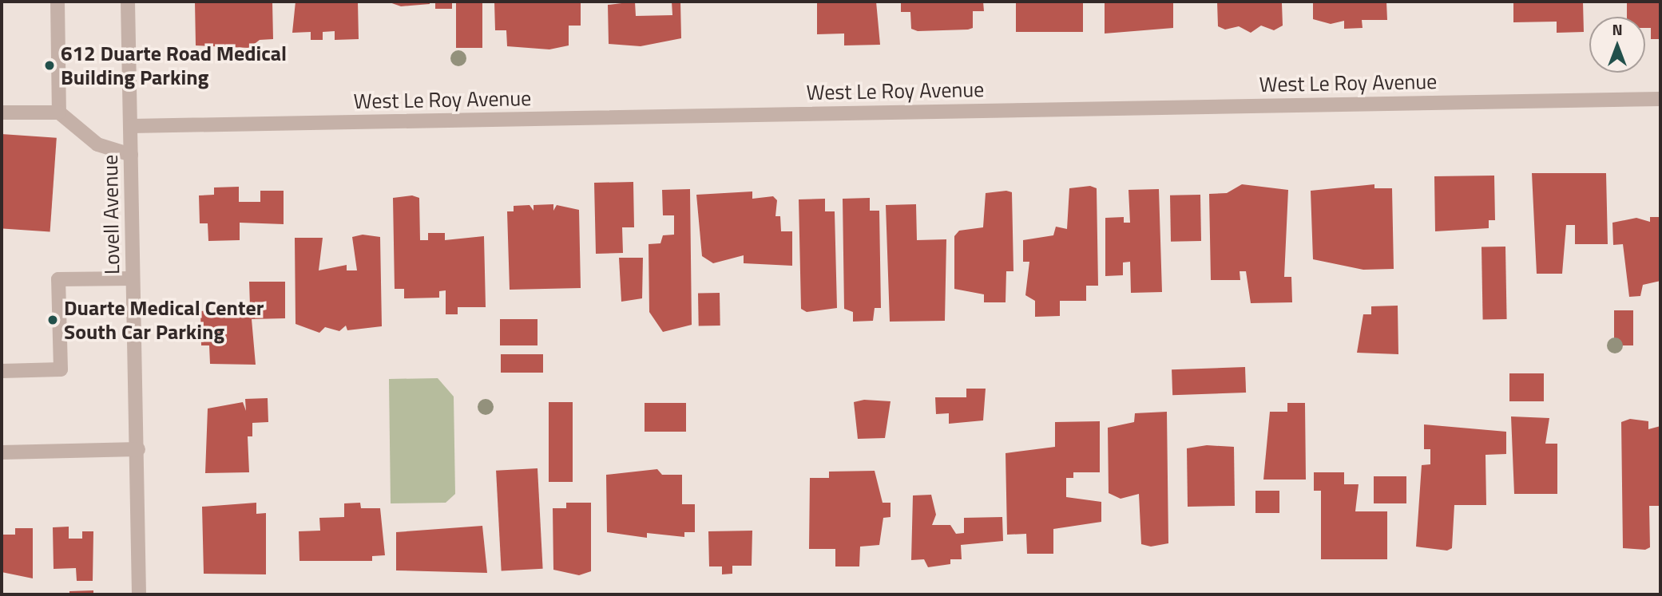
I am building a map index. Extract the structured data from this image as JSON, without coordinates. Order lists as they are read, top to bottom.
{
  "streets": {
    "street": ["West Le Roy Avenue", "Lovell Avenue"]
  },
  "crossings": [
    ["West Le Roy Avenue", "Lovell Avenue"]
  ],
  "places": ["612 Duarte Road Medical Building Parking", "Duarte Medical Center South Car Parking"],
  "north": "top"
}
